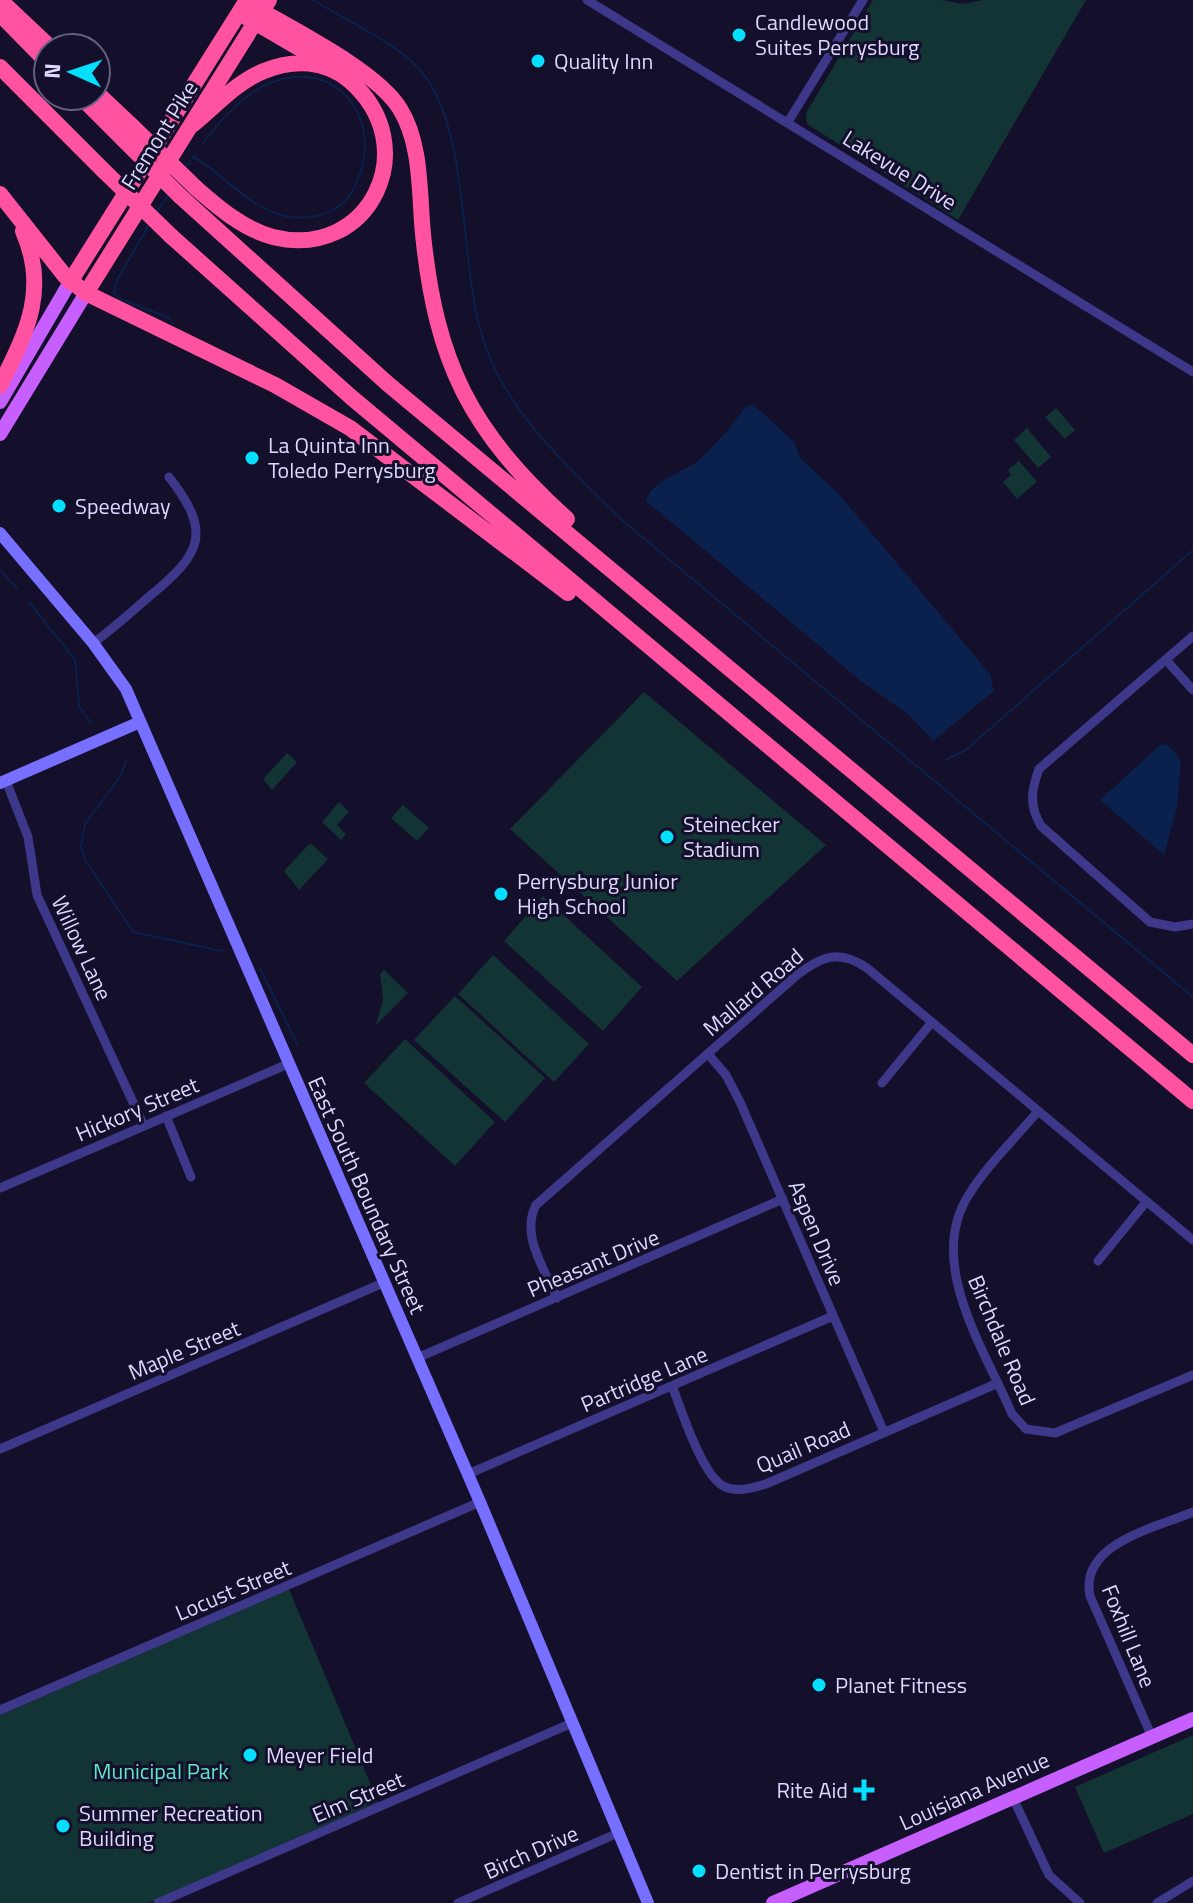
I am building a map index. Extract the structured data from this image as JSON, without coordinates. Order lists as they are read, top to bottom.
{
  "streets": {
    "highway": ["Fremont Pike"],
    "main road": ["Louisiana Avenue"],
    "street": [
      "Lakevue Drive",
      "Willow Lane",
      "Mallard Road",
      "Hickory Street",
      "East South Boundary Street",
      "Aspen Drive",
      "Pheasant Drive",
      "Birchdale Road",
      "Maple Street",
      "Partridge Lane",
      "Quail Road",
      "Locust Street",
      "Foxhill Lane",
      "Elm Street",
      "Birch Drive"
    ]
  },
  "crossings": [
    ["Willow Lane", "Hickory Street"],
    ["Mallard Road", "Aspen Drive"],
    ["Mallard Road", "Pheasant Drive"],
    ["Mallard Road", "Birchdale Road"],
    ["Hickory Street", "East South Boundary Street"],
    ["East South Boundary Street", "Pheasant Drive"],
    ["East South Boundary Street", "Maple Street"],
    ["East South Boundary Street", "Partridge Lane"],
    ["East South Boundary Street", "Locust Street"],
    ["East South Boundary Street", "Elm Street"],
    ["East South Boundary Street", "Birch Drive"],
    ["Aspen Drive", "Pheasant Drive"],
    ["Aspen Drive", "Partridge Lane"],
    ["Aspen Drive", "Quail Road"],
    ["Birchdale Road", "Quail Road"],
    ["Partridge Lane", "Quail Road"],
    ["Foxhill Lane", "Louisiana Avenue"]
  ],
  "parks": ["Municipal Park"],
  "places": {
    "other": [
      "Candlewood Suites Perrysburg",
      "Quality Inn",
      "La Quinta Inn Toledo Perrysburg",
      "Speedway",
      "Steinecker Stadium",
      "Perrysburg Junior High School",
      "Planet Fitness",
      "Meyer Field",
      "Summer Recreation Building",
      "Dentist in Perrysburg"
    ],
    "health": ["Rite Aid"]
  },
  "north": "left"
}
